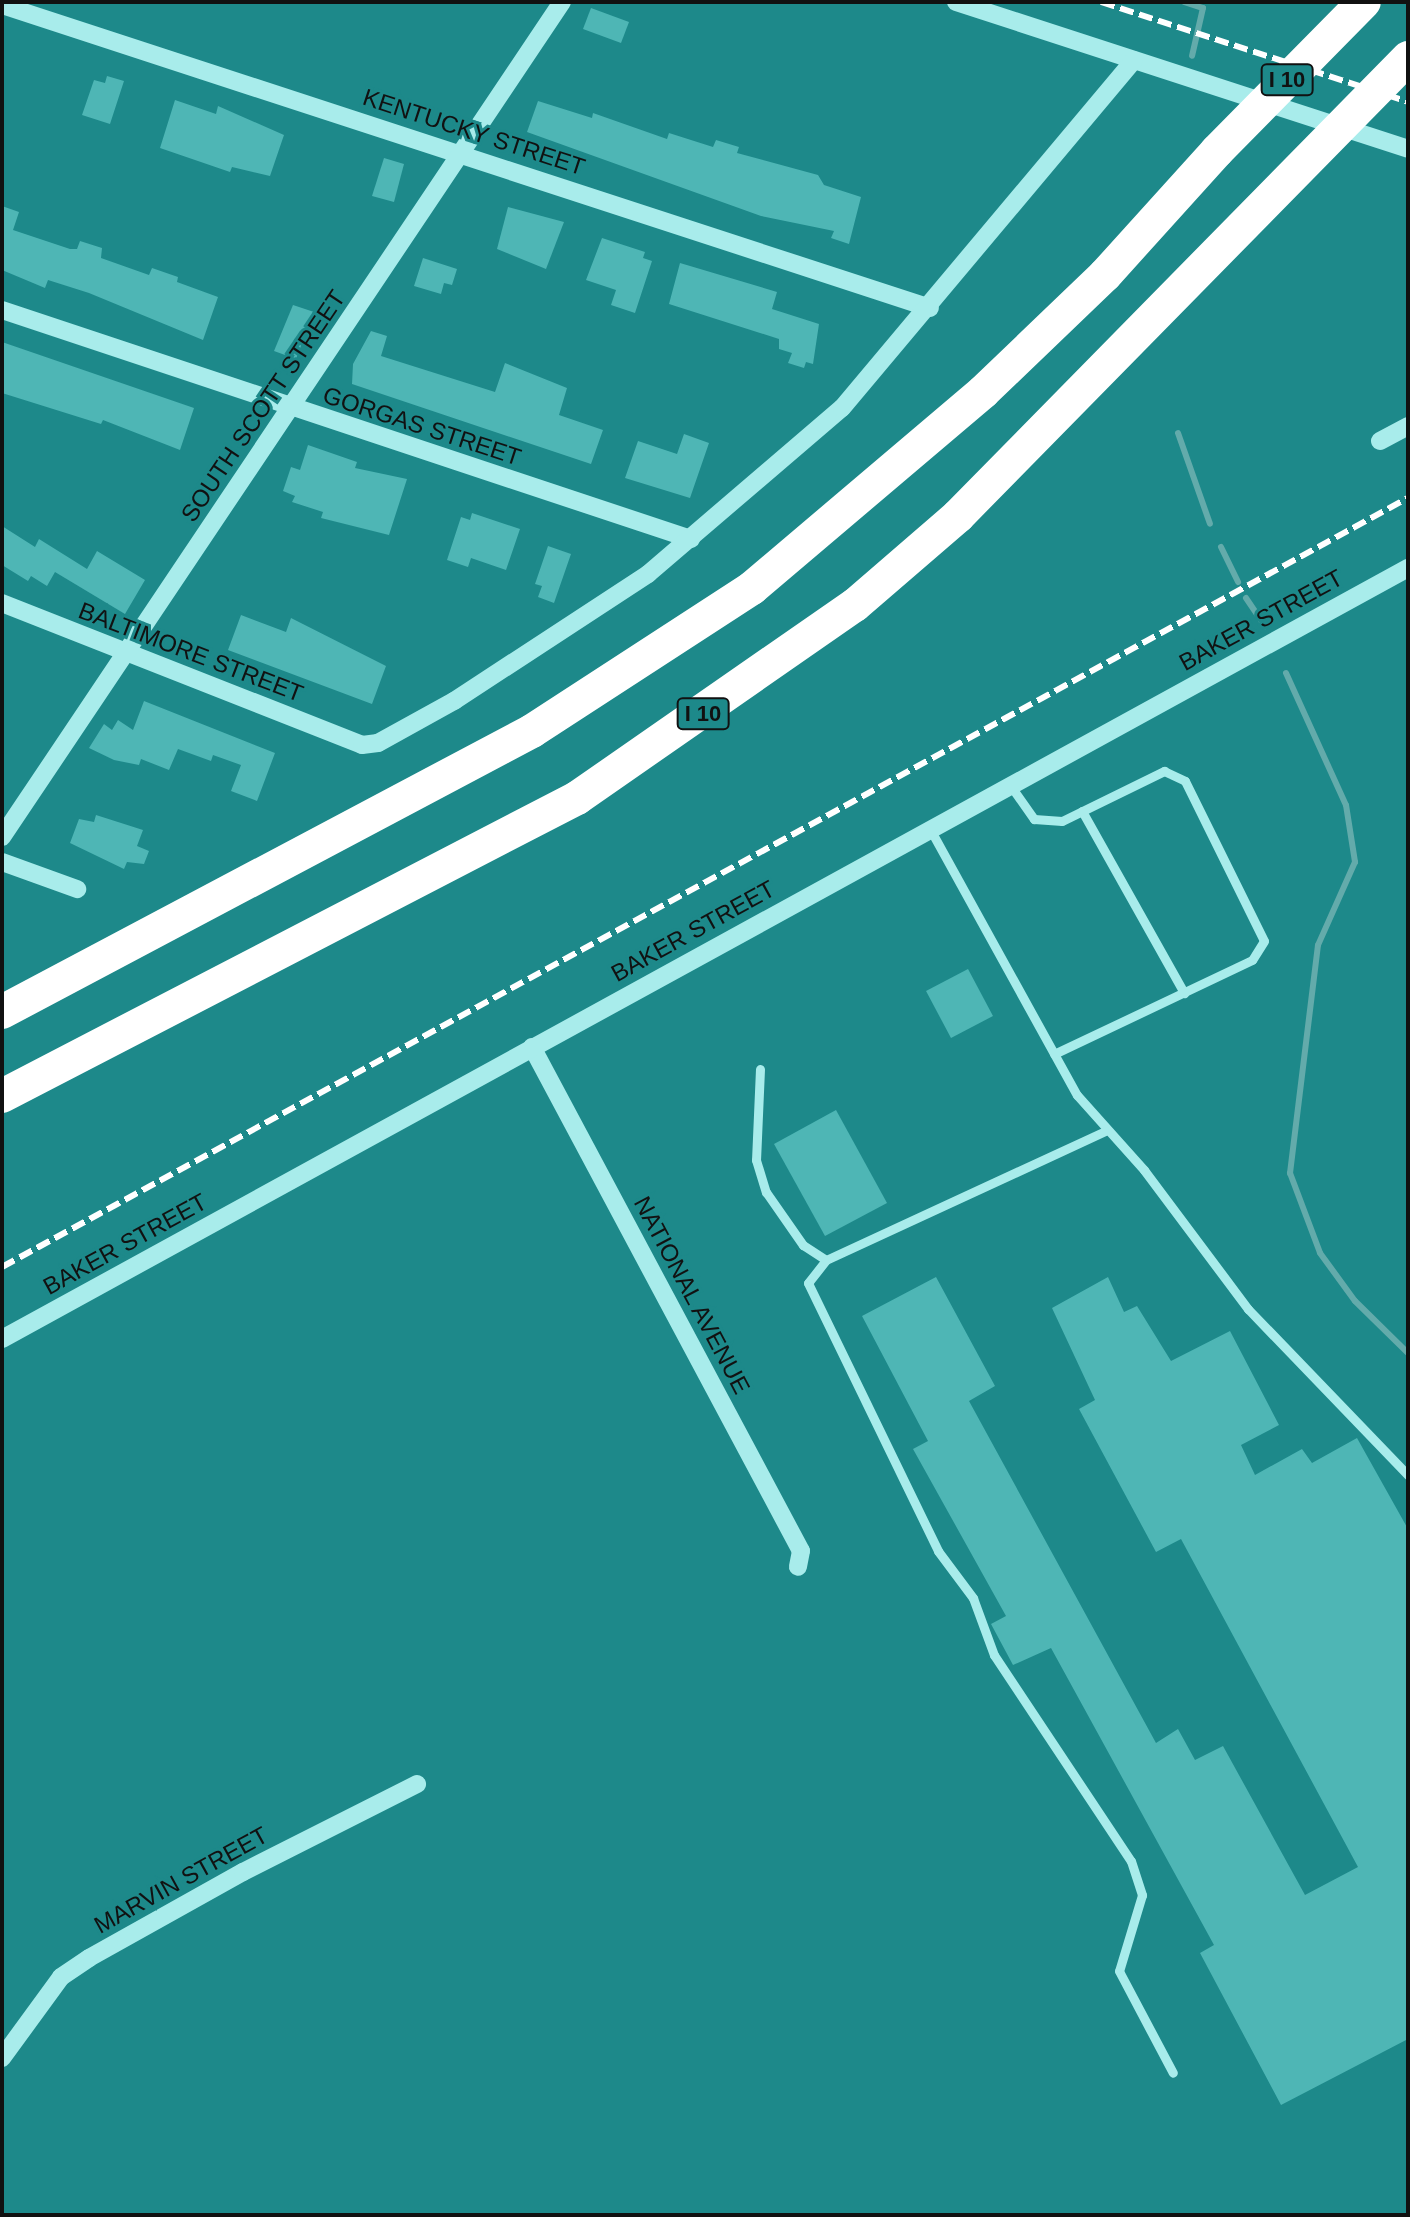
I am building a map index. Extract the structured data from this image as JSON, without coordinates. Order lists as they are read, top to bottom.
{
  "streets": {
    "highway": ["I 10"],
    "street": [
      "KENTUCKY STREET",
      "SOUTH SCOTT STREET",
      "GORGAS STREET",
      "BAKER STREET",
      "BALTIMORE STREET",
      "NATIONAL AVENUE",
      "MARVIN STREET"
    ]
  },
  "crossings": [
    ["KENTUCKY STREET", "SOUTH SCOTT STREET"],
    ["SOUTH SCOTT STREET", "GORGAS STREET"],
    ["SOUTH SCOTT STREET", "BALTIMORE STREET"],
    ["GORGAS STREET", "BALTIMORE STREET"],
    ["BAKER STREET", "NATIONAL AVENUE"]
  ]
}
